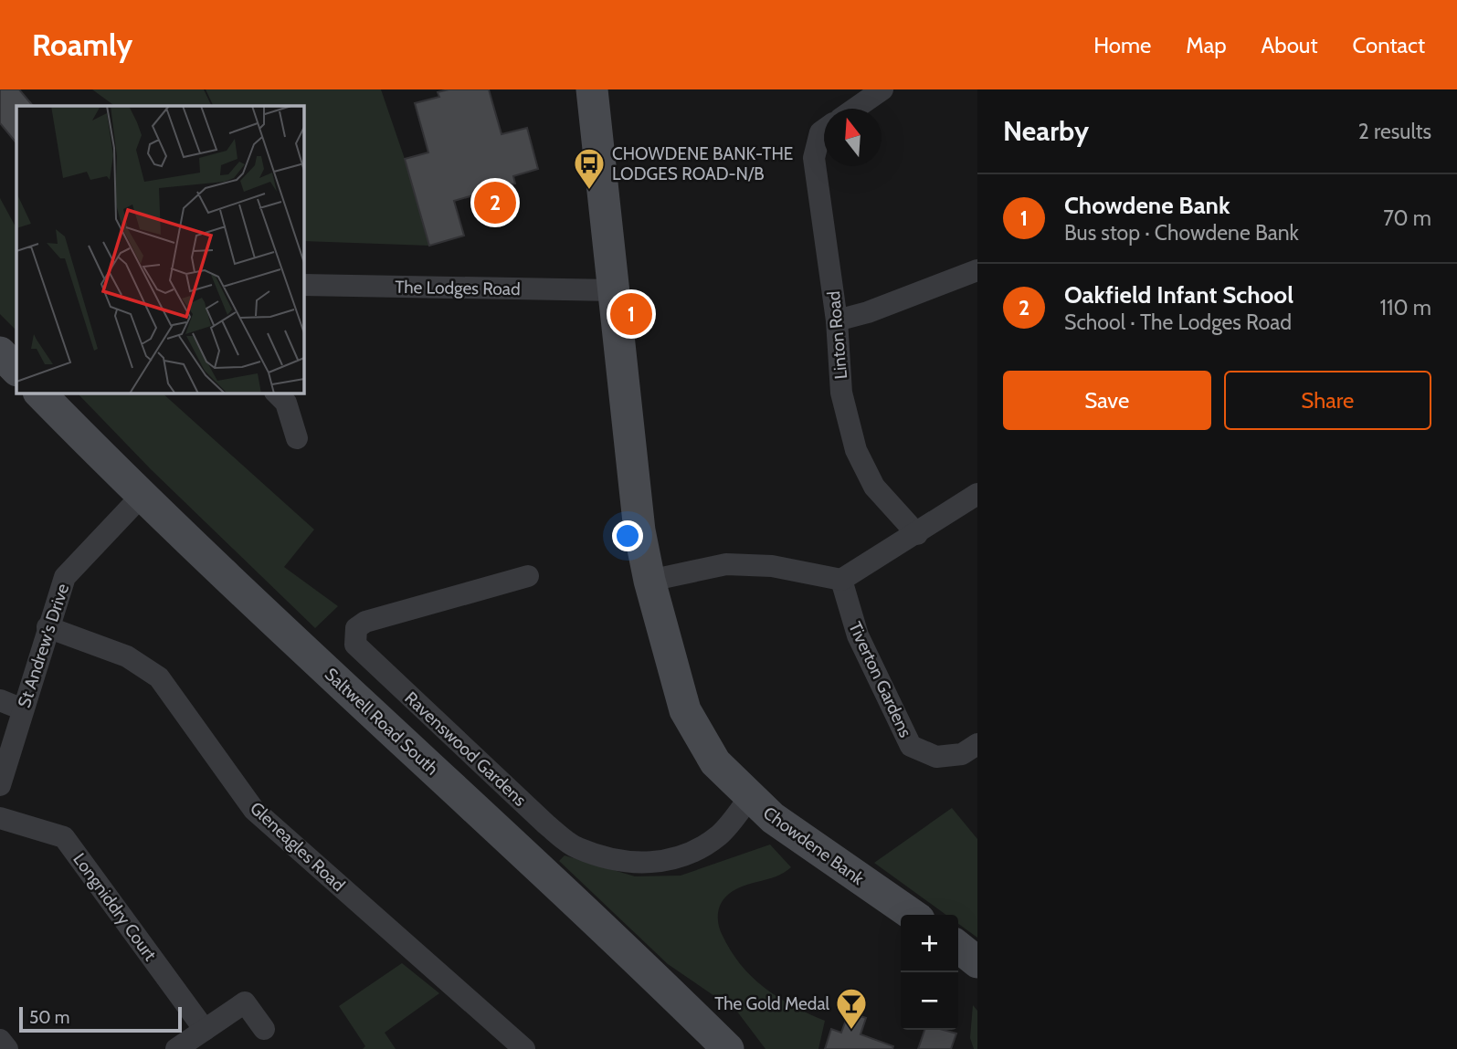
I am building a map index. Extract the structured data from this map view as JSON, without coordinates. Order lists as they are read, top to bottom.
{
  "streets": {
    "street": [
      "The Lodges Road",
      "Linton Road",
      "St Andrew's Drive",
      "Tiverton Gardens",
      "Saltwell Road South",
      "Ravenswood Gardens",
      "Chowdene Bank",
      "Gleneagles Road",
      "Longniddry Court"
    ]
  },
  "crossings": [
    ["The Lodges Road", "Chowdene Bank"],
    ["St Andrew's Drive", "Saltwell Road South"],
    ["St Andrew's Drive", "Gleneagles Road"],
    ["Ravenswood Gardens", "Chowdene Bank"]
  ],
  "places": {
    "bus stop": ["CHOWDENE BANK-THE LODGES ROAD-N/B"],
    "bar": ["The Gold Medal"]
  },
  "scale_bar": "50 m",
  "north": "top",
  "page": {
    "header": "Roamly",
    "nav": [
      "Home",
      "Map",
      "About",
      "Contact"
    ],
    "heading": ["Nearby", "2 results"],
    "list": [
      {
        "mark": "1",
        "name": "Chowdene Bank",
        "note": "Bus stop · Chowdene Bank",
        "value": "70 m"
      },
      {
        "mark": "2",
        "name": "Oakfield Infant School",
        "note": "School · The Lodges Road",
        "value": "110 m"
      }
    ],
    "pins": ["2", "1"],
    "buttons": ["Save", "Share"],
    "map_buttons": ["+", "−"],
    "scale": "50 m"
  }
}
